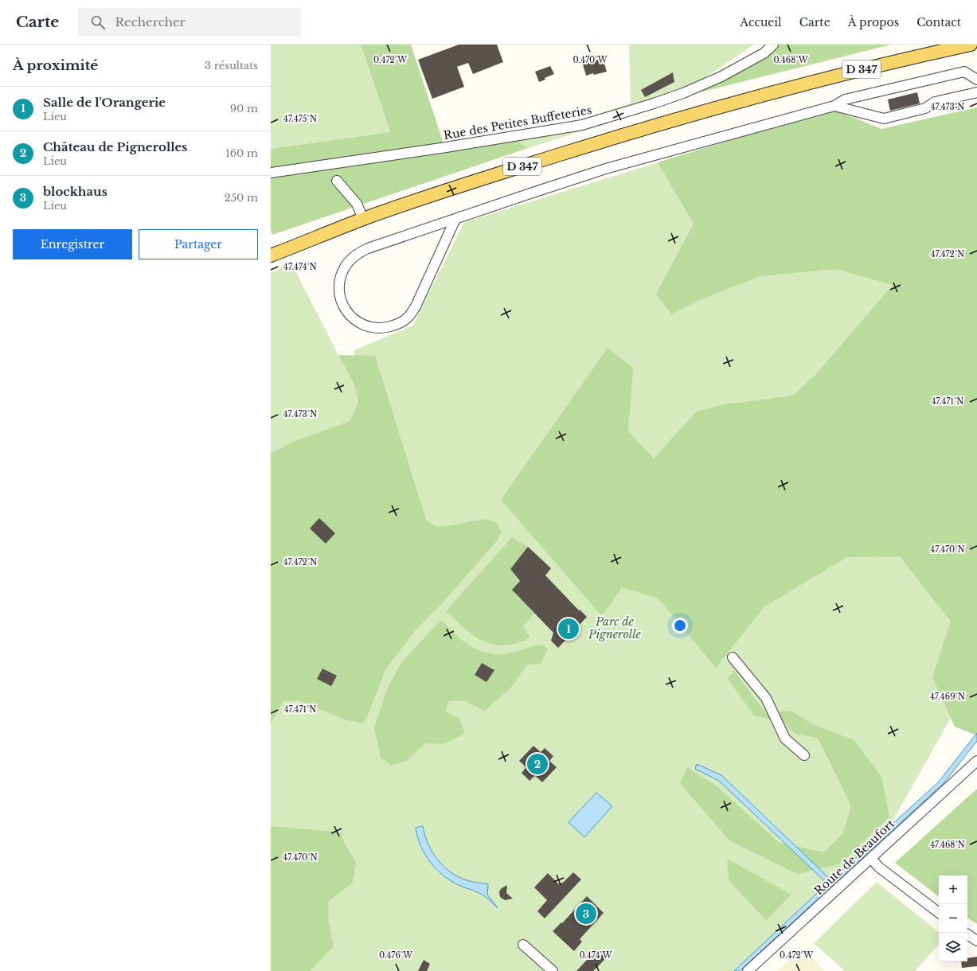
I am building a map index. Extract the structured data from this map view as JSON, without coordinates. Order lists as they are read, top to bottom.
{
  "streets": {
    "main road": ["D 347"],
    "street": ["Rue des Petites Buffeteries", "Route de Beaufort"]
  },
  "parks": ["Parc de Pignerolle"],
  "page": {
    "header": "Carte",
    "search": "Rechercher",
    "nav": [
      "Accueil",
      "Carte",
      "À propos",
      "Contact"
    ],
    "heading": ["À proximité", "3 résultats"],
    "list": [
      {
        "mark": "1",
        "name": "Salle de l'Orangerie",
        "note": "Lieu",
        "value": "90 m"
      },
      {
        "mark": "2",
        "name": "Château de Pignerolles",
        "note": "Lieu",
        "value": "160 m"
      },
      {
        "mark": "3",
        "name": "blockhaus",
        "note": "Lieu",
        "value": "250 m"
      }
    ],
    "buttons": ["Enregistrer", "Partager"],
    "pins": ["1", "2", "3"],
    "map_buttons": ["+", "−"]
  },
  "coordinates": [
    "0.470°W",
    "0.472°W",
    "0.468°W",
    "47.473°N",
    "47.475°N",
    "47.472°N",
    "47.474°N",
    "47.471°N",
    "47.470°N",
    "47.469°N",
    "47.468°N",
    "0.476°W",
    "0.474°W"
  ]
}
